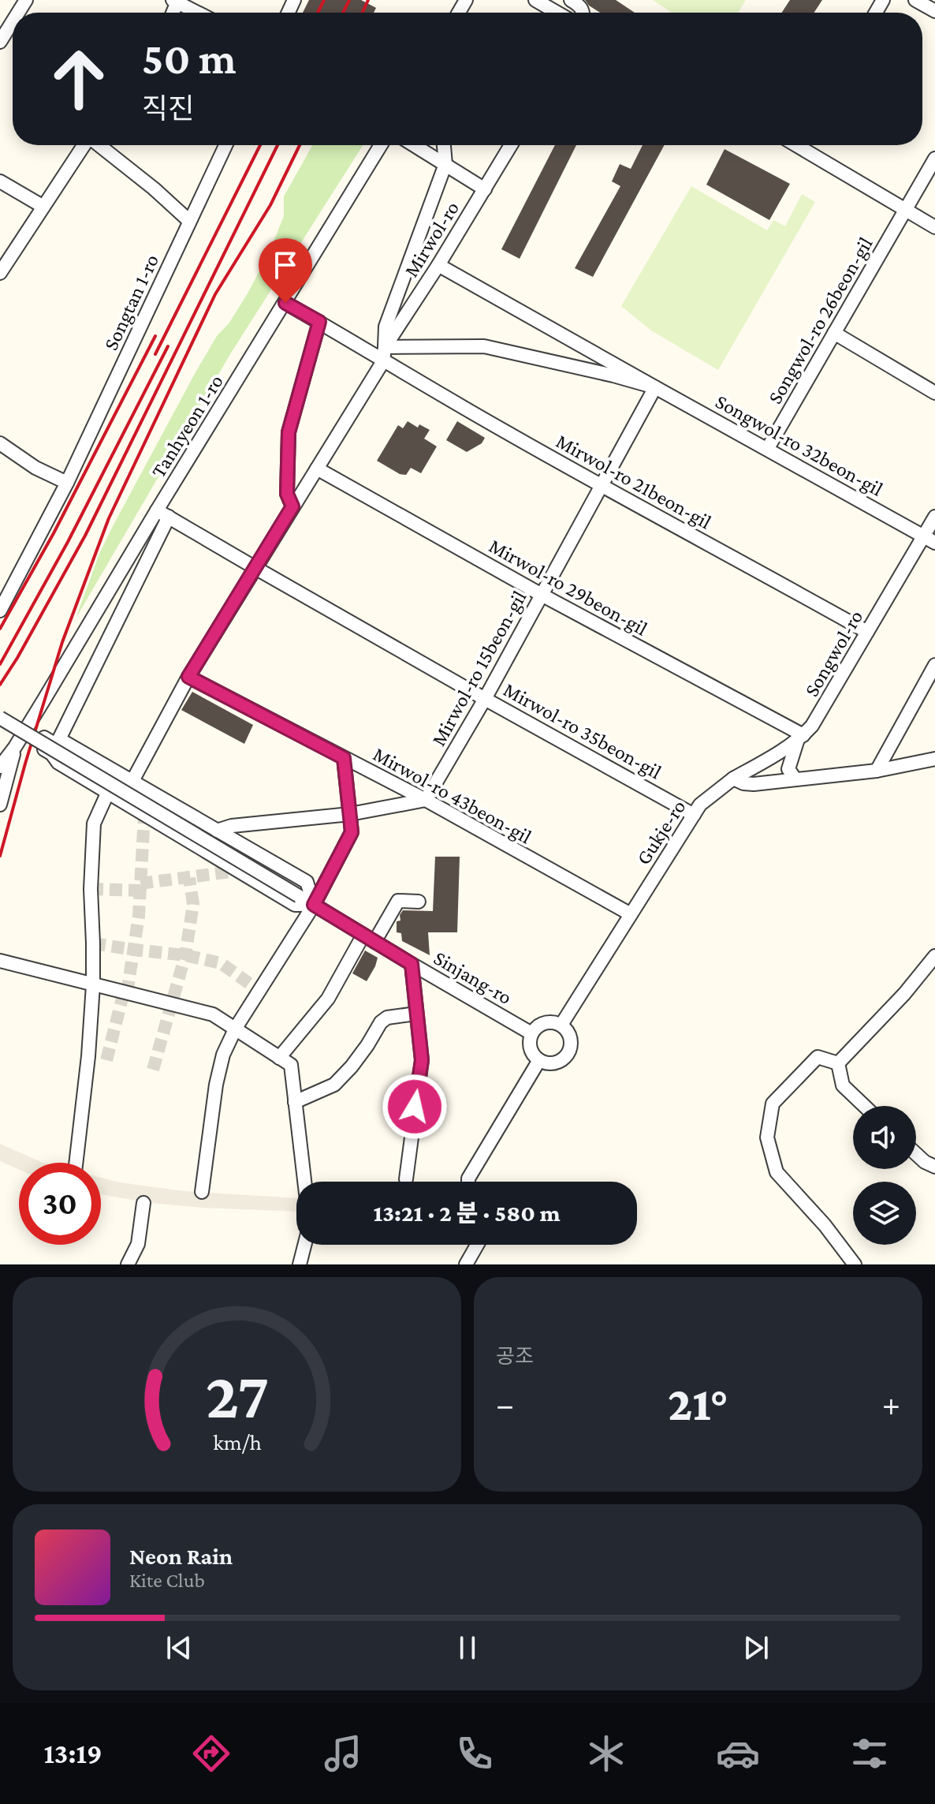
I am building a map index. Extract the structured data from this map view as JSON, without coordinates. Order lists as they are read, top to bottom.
{
  "streets": {
    "street": [
      "Mirwol-ro",
      "Songtan 1-ro",
      "Songwol-ro 26beon-gil",
      "Tanhyeon 1-ro",
      "Songwol-ro 32beon-gil",
      "Mirwol-ro 21beon-gil",
      "Mirwol-ro 29beon-gil",
      "Songwol-ro",
      "Mirwol-ro 15beon-gil",
      "Mirwol-ro 35beon-gil",
      "Mirwol-ro 43beon-gil",
      "Gukje-ro",
      "Sinjang-ro"
    ]
  },
  "crossings": [
    ["Mirwol-ro", "Mirwol-ro 21beon-gil"],
    ["Mirwol-ro", "Mirwol-ro 29beon-gil"],
    ["Mirwol-ro", "Mirwol-ro 35beon-gil"],
    ["Mirwol-ro", "Mirwol-ro 43beon-gil"],
    ["Songwol-ro 26beon-gil", "Songwol-ro 32beon-gil"],
    ["Tanhyeon 1-ro", "Mirwol-ro 35beon-gil"],
    ["Songwol-ro 32beon-gil", "Songwol-ro"],
    ["Songwol-ro 32beon-gil", "Mirwol-ro 15beon-gil"],
    ["Mirwol-ro 21beon-gil", "Songwol-ro"],
    ["Mirwol-ro 21beon-gil", "Mirwol-ro 15beon-gil"],
    ["Mirwol-ro 29beon-gil", "Songwol-ro"],
    ["Mirwol-ro 29beon-gil", "Mirwol-ro 15beon-gil"],
    ["Songwol-ro", "Gukje-ro"],
    ["Mirwol-ro 15beon-gil", "Mirwol-ro 35beon-gil"],
    ["Mirwol-ro 15beon-gil", "Mirwol-ro 43beon-gil"],
    ["Mirwol-ro 35beon-gil", "Gukje-ro"],
    ["Mirwol-ro 43beon-gil", "Gukje-ro"],
    ["Gukje-ro", "Sinjang-ro"]
  ],
  "page": {
    "turn": ["50 m", "직진"],
    "limit": "30",
    "trip": "13:21 · 2 분 · 580 m",
    "tile": "공조",
    "heat": ["−", "21°", "+"],
    "song": ["Neon Rain", "Kite Club"],
    "tabs": "13:19",
    "gauge": ["27", "km/h"]
  }
}
